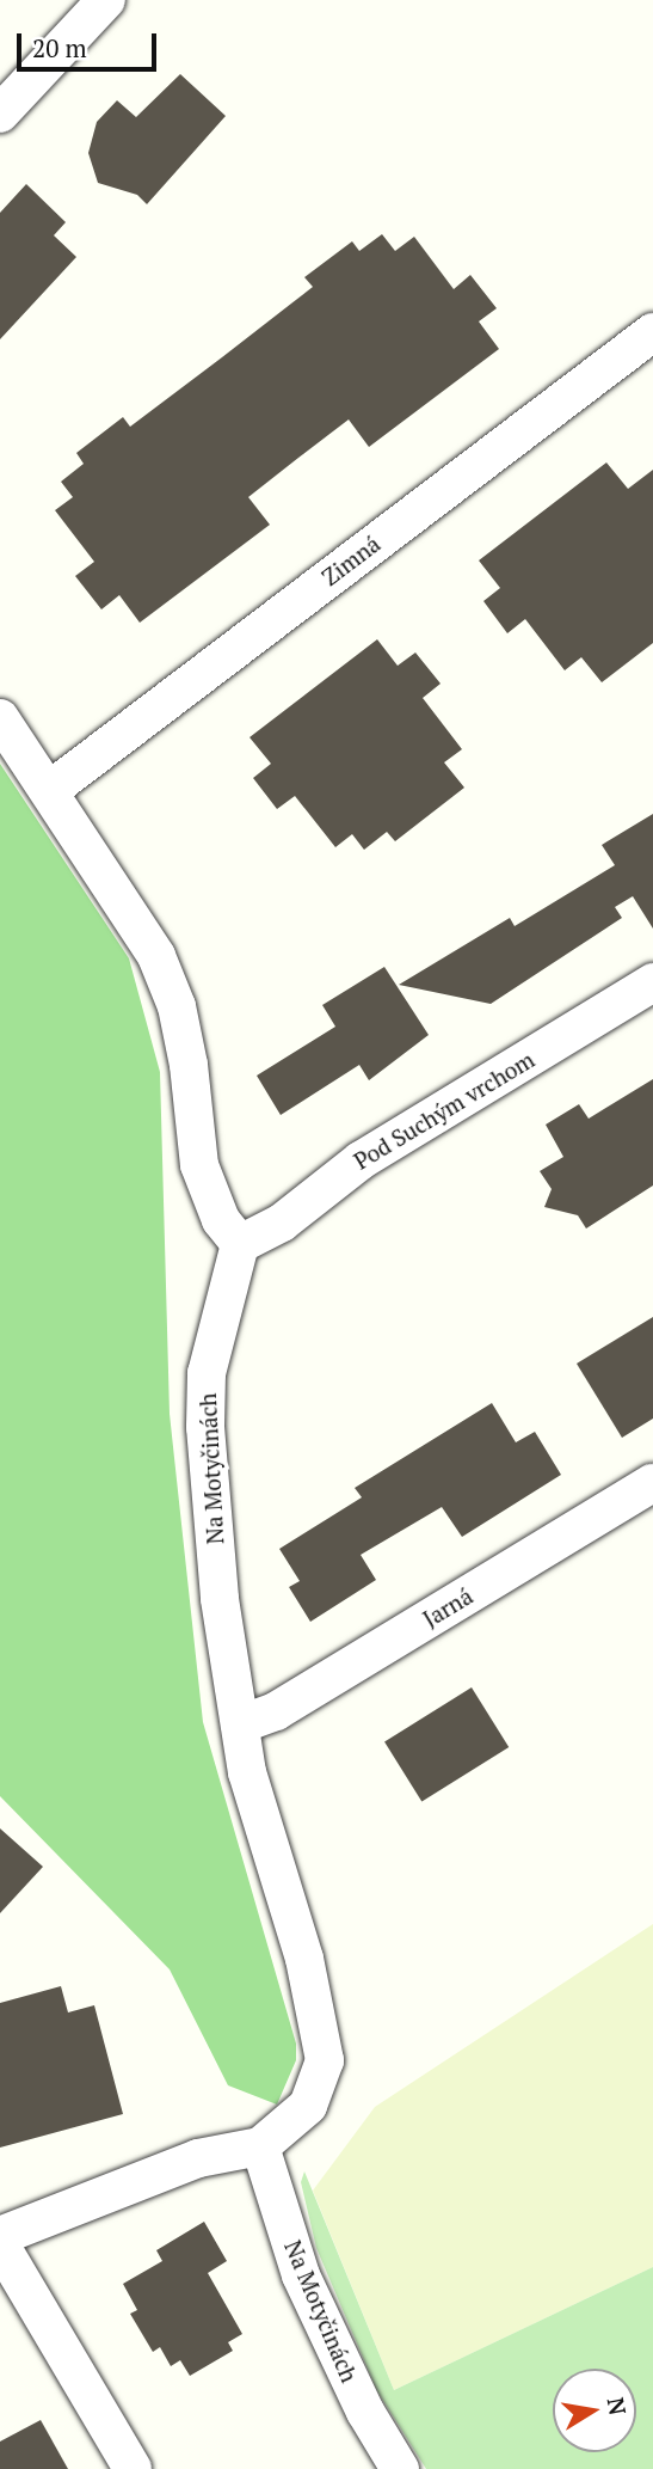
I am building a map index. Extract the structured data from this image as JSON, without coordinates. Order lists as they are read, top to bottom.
{
  "streets": {
    "street": [
      "Zimná",
      "Pod Suchým vrchom",
      "Na Motyčinách",
      "Jarná"
    ]
  },
  "crossings": [
    ["Pod Suchým vrchom", "Na Motyčinách"],
    ["Na Motyčinách", "Jarná"]
  ],
  "scale_bar": "20 m",
  "north": "right"
}
